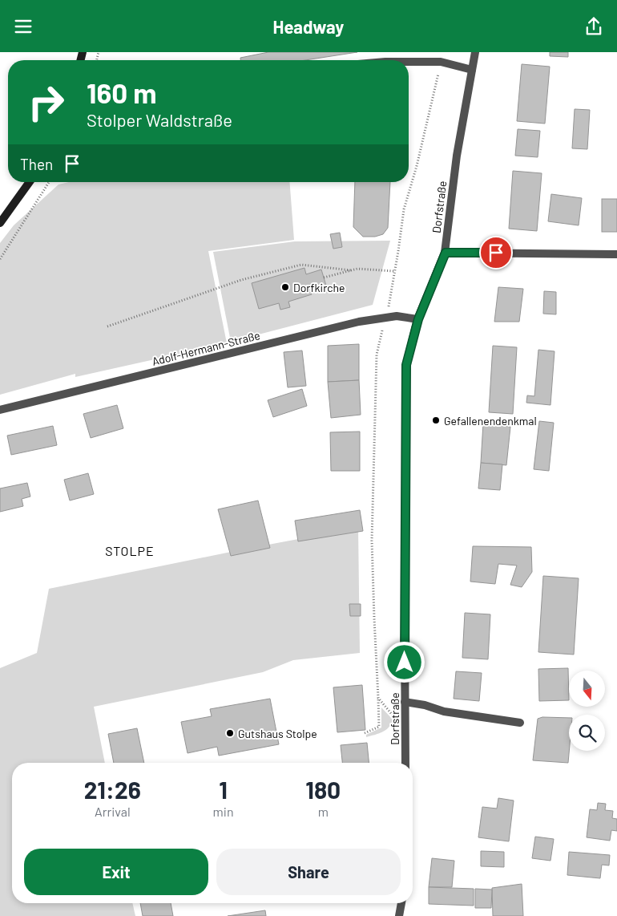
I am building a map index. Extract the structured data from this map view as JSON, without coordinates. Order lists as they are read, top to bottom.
{
  "streets": {
    "street": ["Dorfstraße", "Adolf-Hermann-Straße"]
  },
  "crossings": [
    ["Dorfstraße", "Adolf-Hermann-Straße"]
  ],
  "districts": ["STOLPE"],
  "places": ["Dorfkirche", "Gefallenendenkmal", "Gutshaus Stolpe"],
  "north": "bottom",
  "page": {
    "header": "Headway",
    "turn": ["160 m", "Stolper Waldstraße"],
    "then": "Then",
    "eta": [
      "21:26",
      "Arrival",
      "1",
      "min",
      "180",
      "m"
    ],
    "buttons": ["Exit", "Share"]
  }
}
